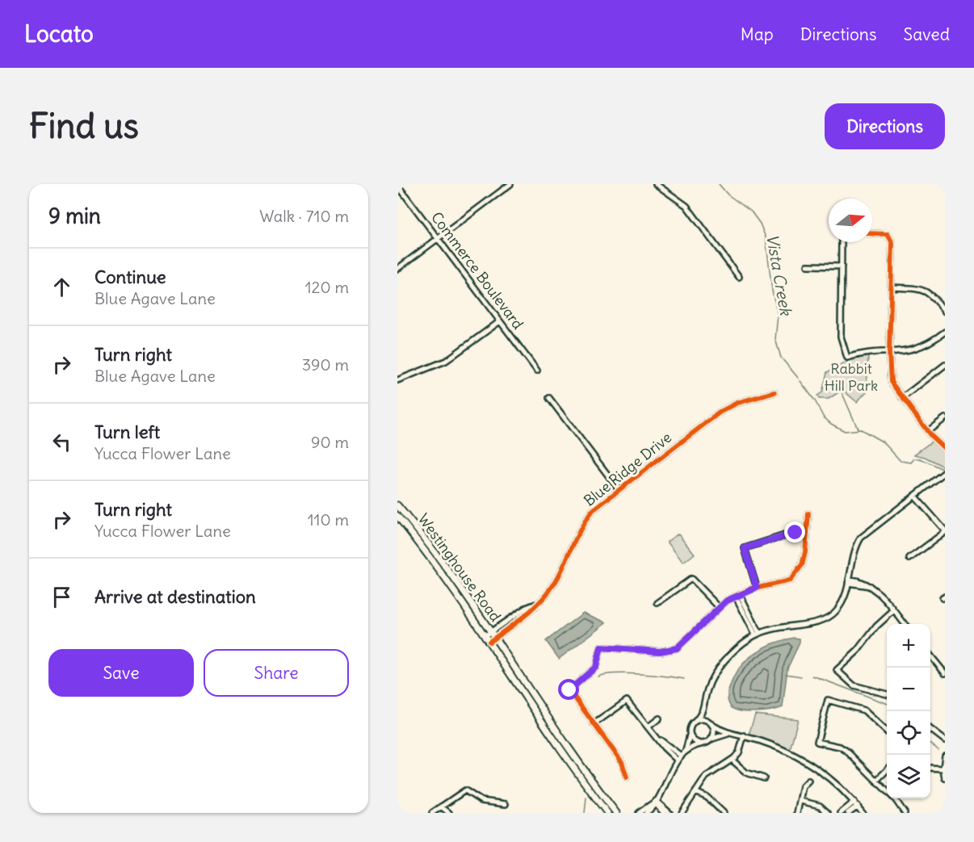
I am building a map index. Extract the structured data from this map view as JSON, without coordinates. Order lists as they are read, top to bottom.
{
  "streets": {
    "main road": ["Westinghouse Road"],
    "street": ["Commerce Boulevard", "Blue Ridge Drive"]
  },
  "crossings": [
    ["Blue Ridge Drive", "Westinghouse Road"]
  ],
  "water": ["Vista Creek"],
  "parks": ["Rabbit Hill Park"],
  "north": "right",
  "page": {
    "header": "Locato",
    "nav": ["Map", "Directions", "Saved"],
    "buttons": [
      "Directions",
      ["Save", "Share"]
    ],
    "title": "Find us",
    "heading": ["9 min", "Walk · 710 m"],
    "list": [
      ["Continue", "Blue Agave Lane", "120 m"],
      ["Turn right", "Blue Agave Lane", "390 m"],
      ["Turn left", "Yucca Flower Lane", "90 m"],
      ["Turn right", "Yucca Flower Lane", "110 m"],
      "Arrive at destination"
    ],
    "map_buttons": ["+", "−"]
  }
}
